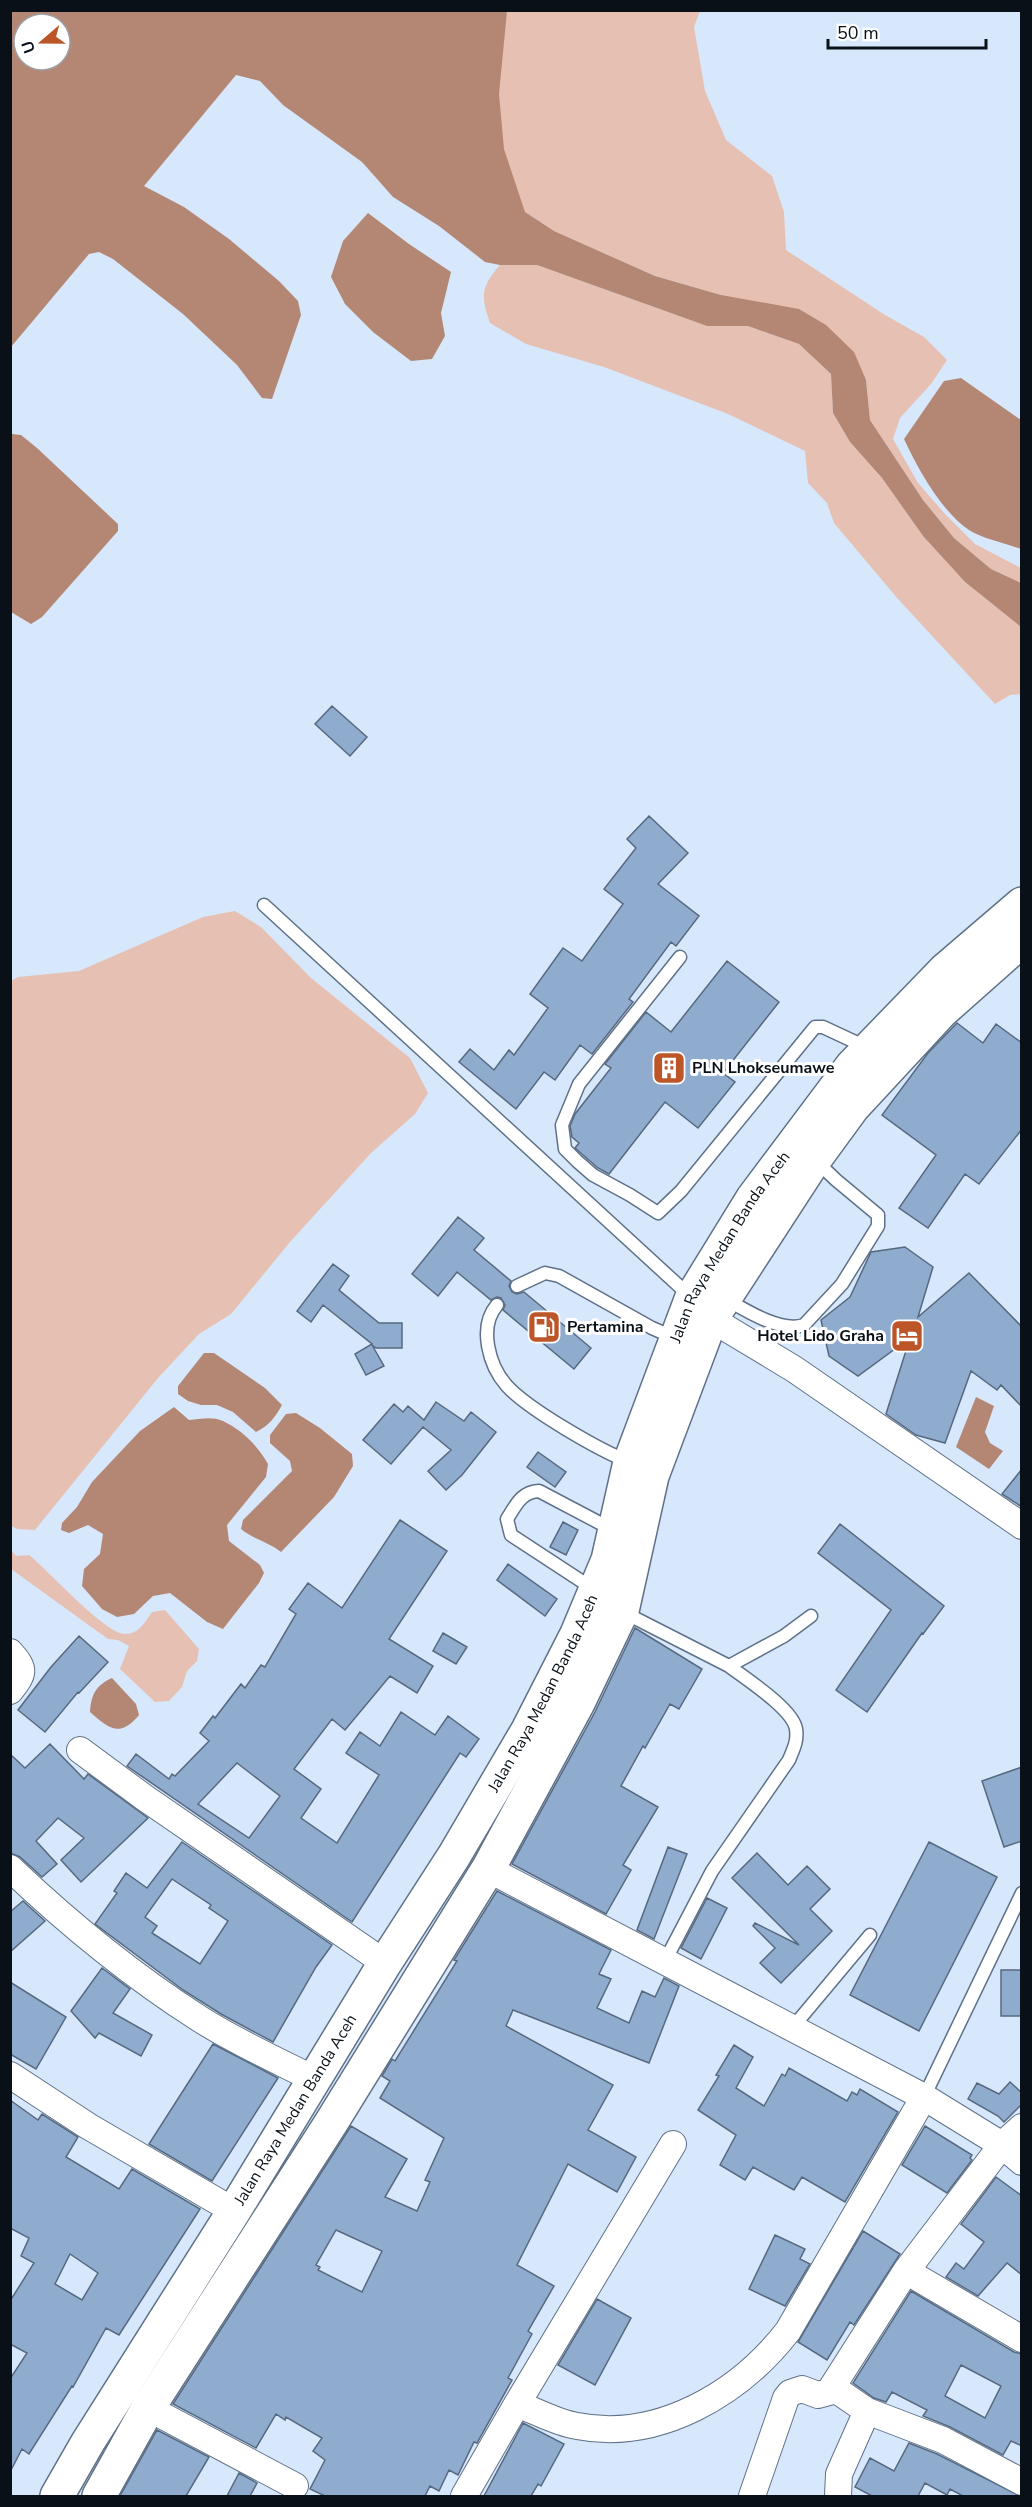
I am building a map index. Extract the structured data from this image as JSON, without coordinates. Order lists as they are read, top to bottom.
{
  "streets": {
    "highway": ["Jalan Raya Medan Banda Aceh"]
  },
  "places": {
    "building": ["PLN Lhokseumawe"],
    "fuel station": ["Pertamina"],
    "hotel": ["Hotel Lido Graha"]
  },
  "scale_bar": "50 m",
  "north": "left"
}
